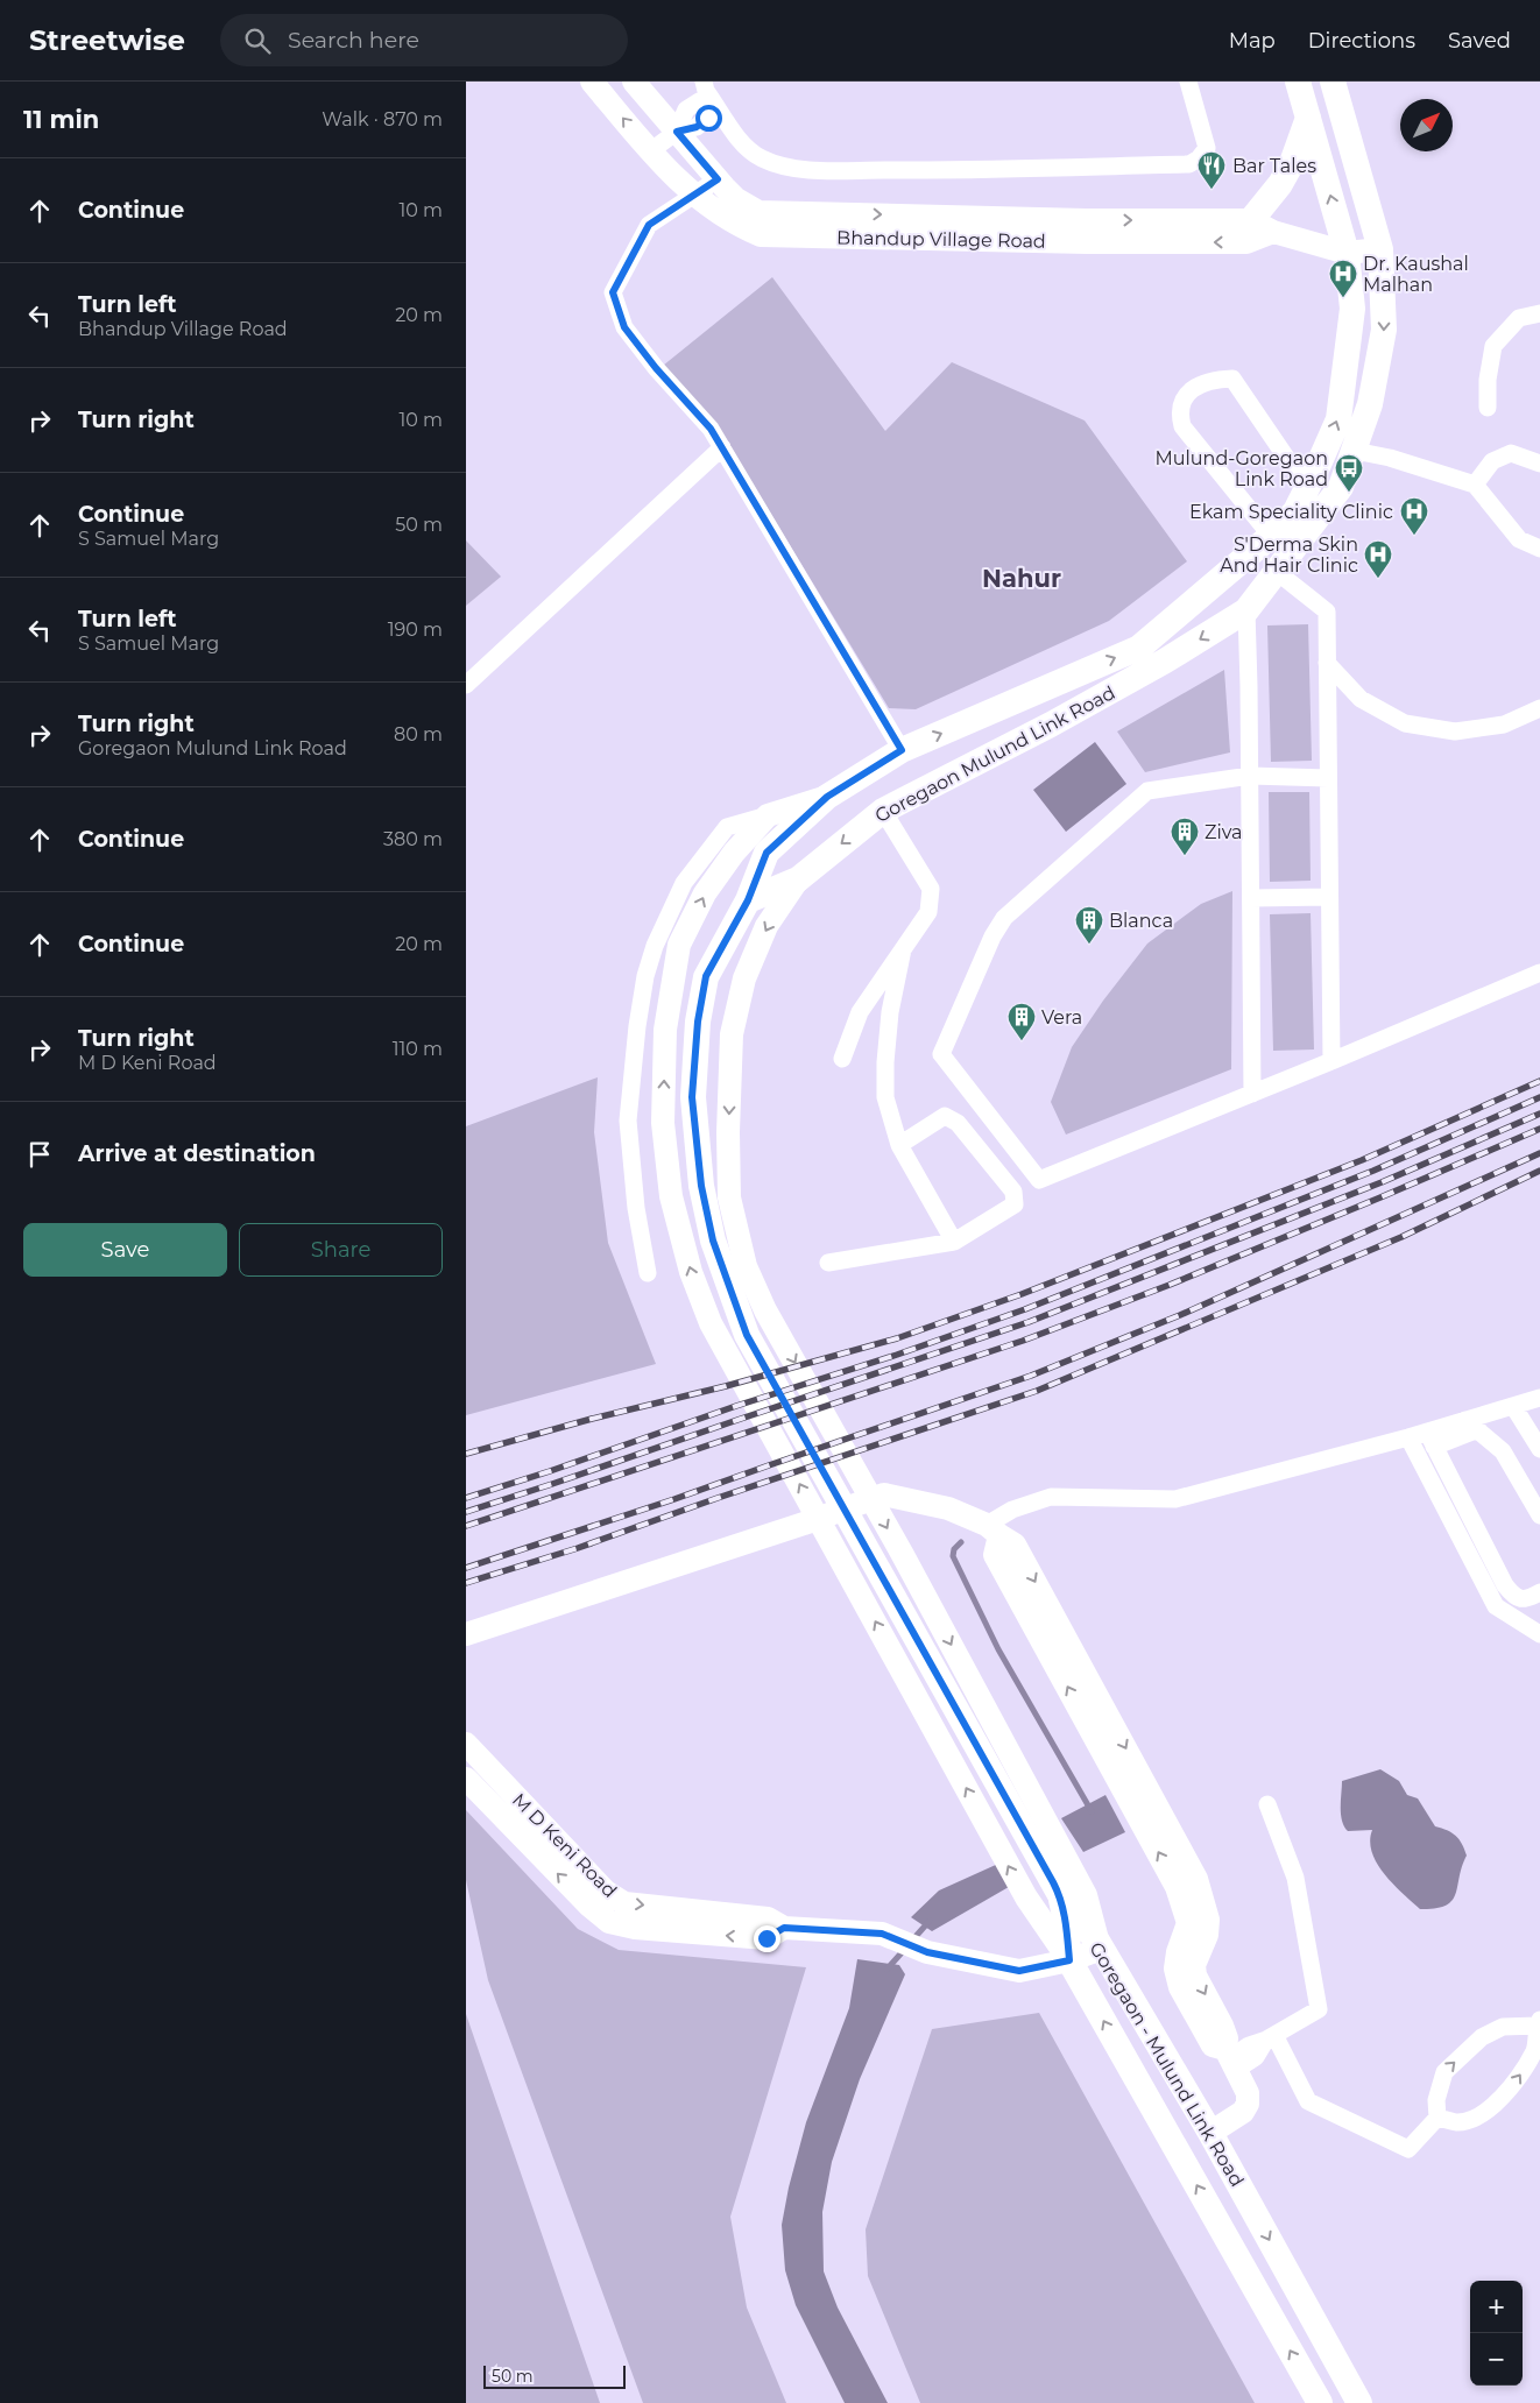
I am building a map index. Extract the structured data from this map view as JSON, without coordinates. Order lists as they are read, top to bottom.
{
  "streets": {
    "main road": ["Goregaon Mulund Link Road", "Goregaon - Mulund Link Road"],
    "street": ["Bhandup Village Road", "M D Keni Road"]
  },
  "crossings": [
    ["M D Keni Road", "Goregaon - Mulund Link Road"]
  ],
  "districts": ["Nahur"],
  "places": {
    "restaurant": ["Bar Tales"],
    "hospital": ["Dr. Kaushal Malhan", "Ekam Speciality Clinic", "S'Derma Skin And Hair Clinic"],
    "bus stop": ["Mulund-Goregaon Link Road"],
    "building": ["Ziva", "Blanca", "Vera"]
  },
  "scale_bar": "50 m",
  "north": "top right",
  "page": {
    "header": "Streetwise",
    "search": "Search here",
    "nav": ["Map", "Directions", "Saved"],
    "heading": ["11 min", "Walk · 870 m"],
    "list": [
      ["Continue", "10 m"],
      ["Turn left", "Bhandup Village Road", "20 m"],
      ["Turn right", "10 m"],
      ["Continue", "S Samuel Marg", "50 m"],
      ["Turn left", "S Samuel Marg", "190 m"],
      ["Turn right", "Goregaon Mulund Link Road", "80 m"],
      ["Continue", "380 m"],
      ["Continue", "20 m"],
      ["Turn right", "M D Keni Road", "110 m"],
      "Arrive at destination"
    ],
    "buttons": ["Save", "Share"],
    "map_buttons": ["+", "−"],
    "scale": "50 m"
  }
}
